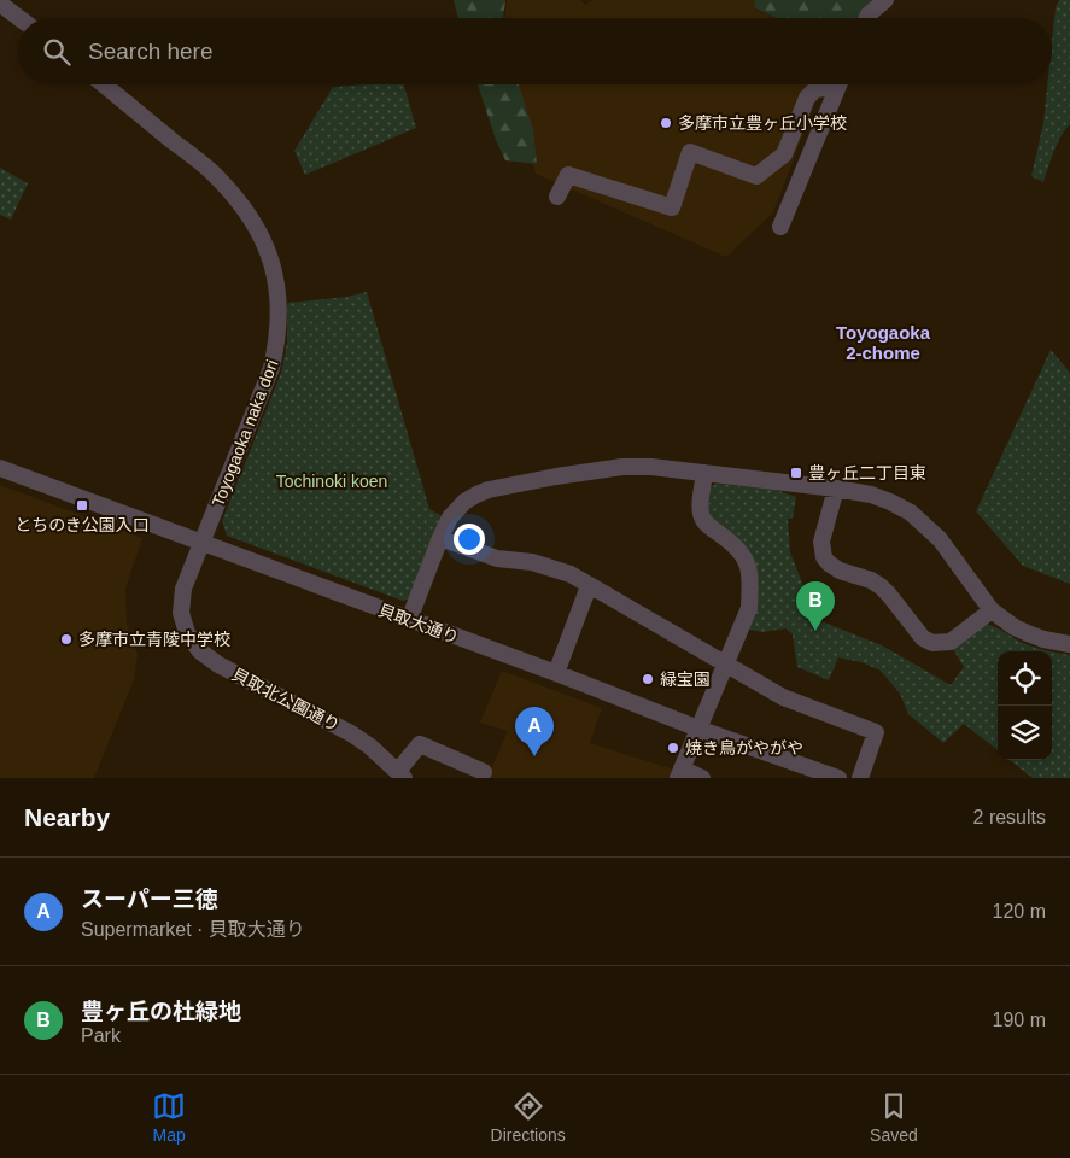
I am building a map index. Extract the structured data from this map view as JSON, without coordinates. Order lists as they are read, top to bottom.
{
  "streets": {
    "street": ["Toyogaoka naka dori", "貝取大通り", "貝取北公園通り"]
  },
  "crossings": [
    ["Toyogaoka naka dori", "貝取大通り"],
    ["Toyogaoka naka dori", "貝取北公園通り"],
    ["貝取大通り", "貝取北公園通り"]
  ],
  "districts": ["Toyogaoka 2-chome"],
  "parks": ["Tochinoki koen"],
  "places": {
    "other": [
      "多摩市立豊ヶ丘小学校",
      "多摩市立青陵中学校",
      "緑宝園",
      "焼き鳥がやがや"
    ],
    "transit": ["豊ヶ丘二丁目東", "とちのき公園入口"]
  },
  "page": {
    "search": "Search here",
    "pins": ["B", "A"],
    "heading": ["Nearby", "2 results"],
    "list": [
      {
        "mark": "A",
        "name": "スーパー三徳",
        "note": "Supermarket · 貝取大通り",
        "value": "120 m"
      },
      {
        "mark": "B",
        "name": "豊ヶ丘の杜緑地",
        "note": "Park",
        "value": "190 m"
      }
    ],
    "nav": ["Map", "Directions", "Saved"]
  }
}
